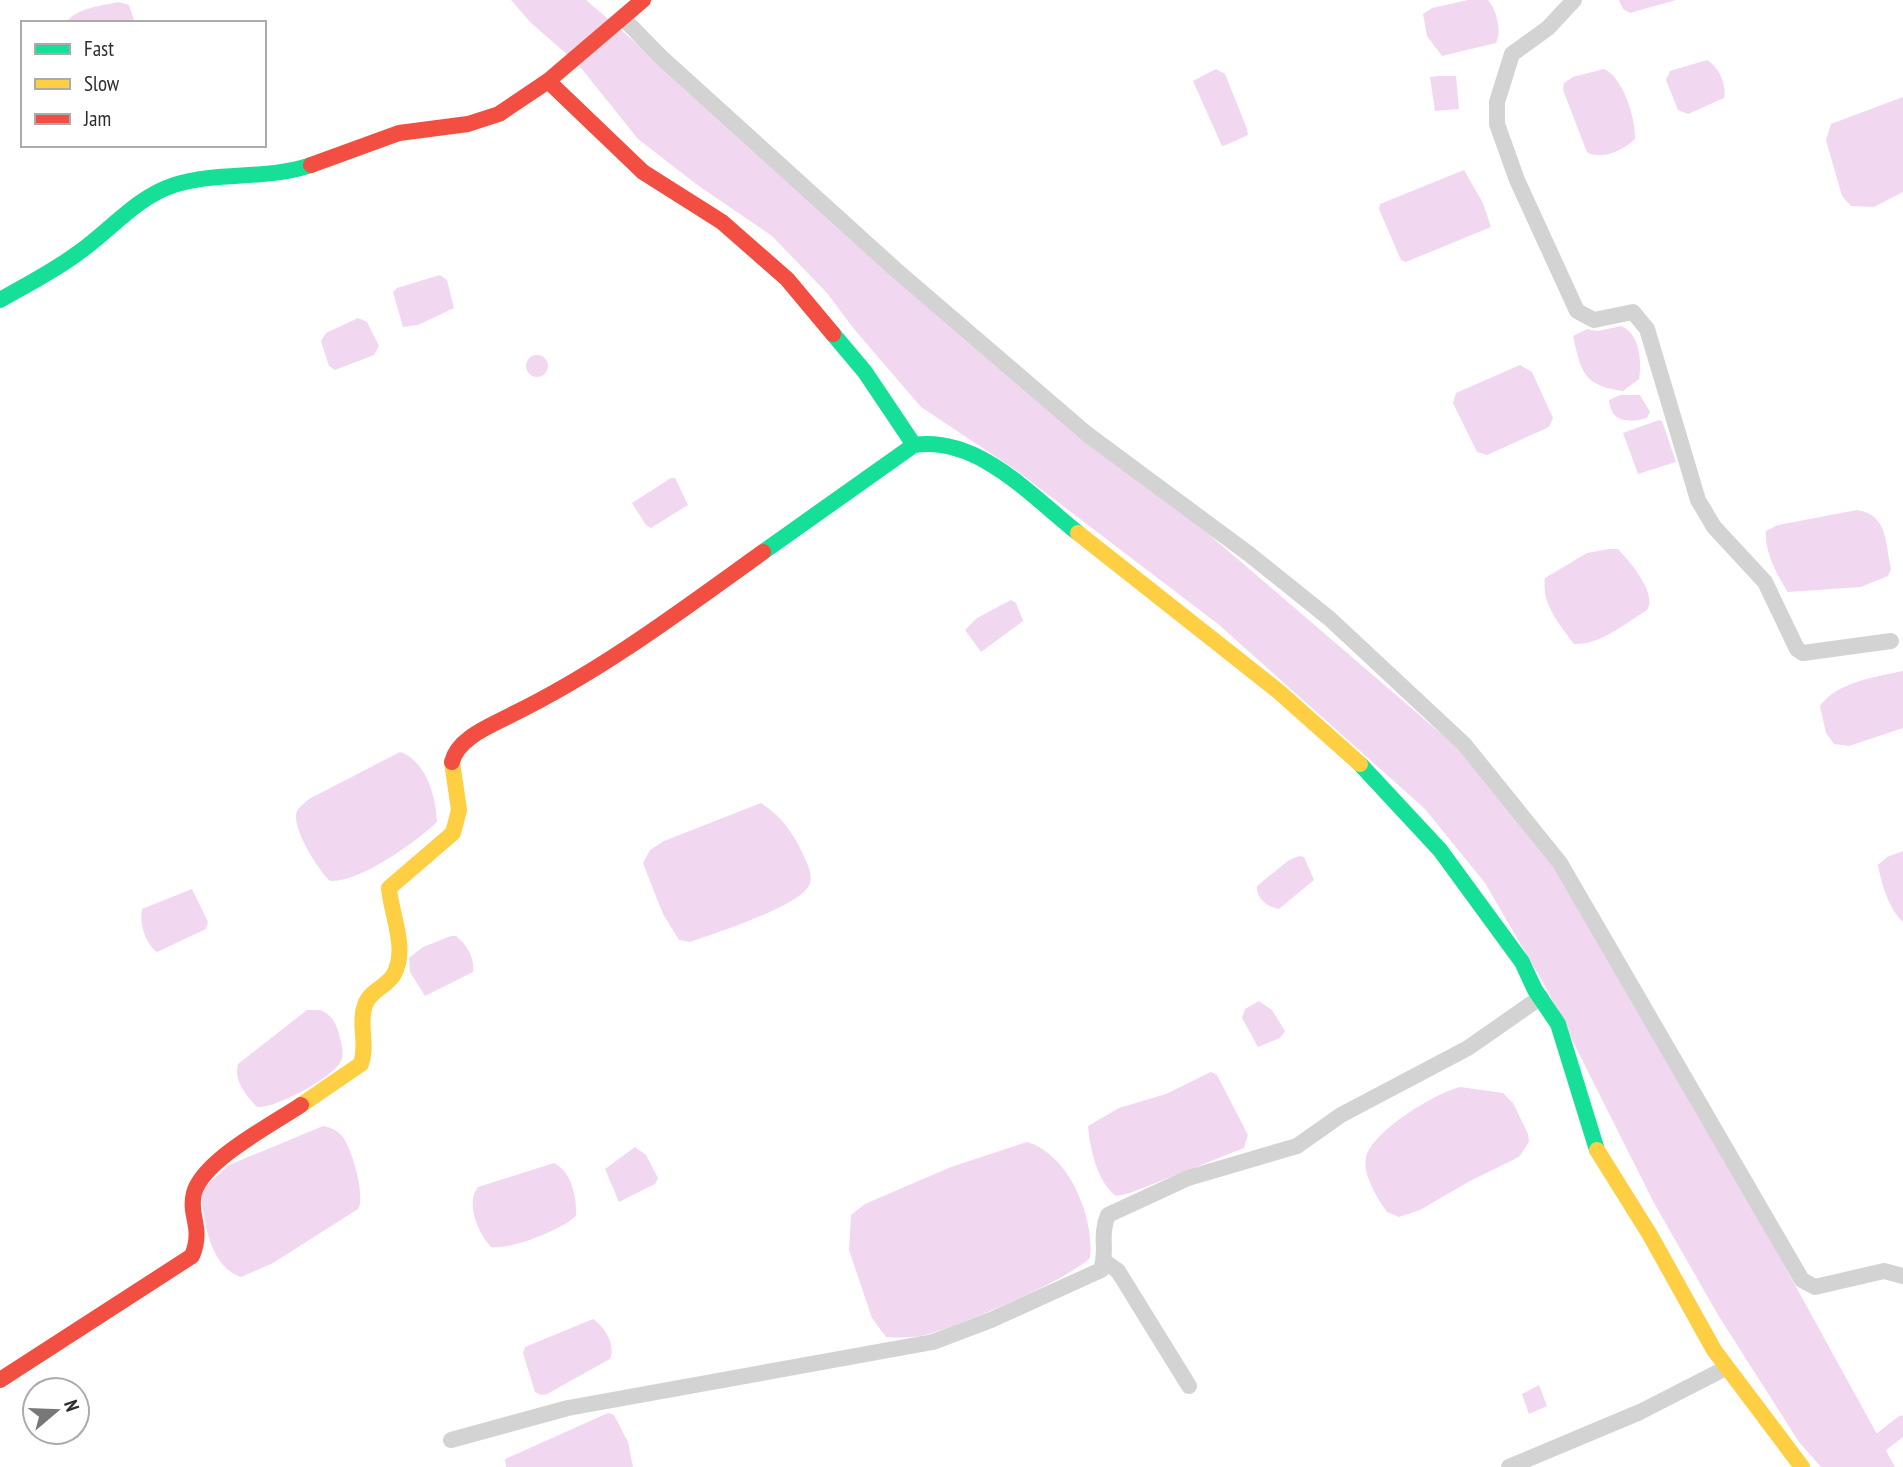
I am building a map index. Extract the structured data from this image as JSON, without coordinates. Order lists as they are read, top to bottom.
{
  "legend": ["Fast", "Slow", "Jam"],
  "north": "right"
}
